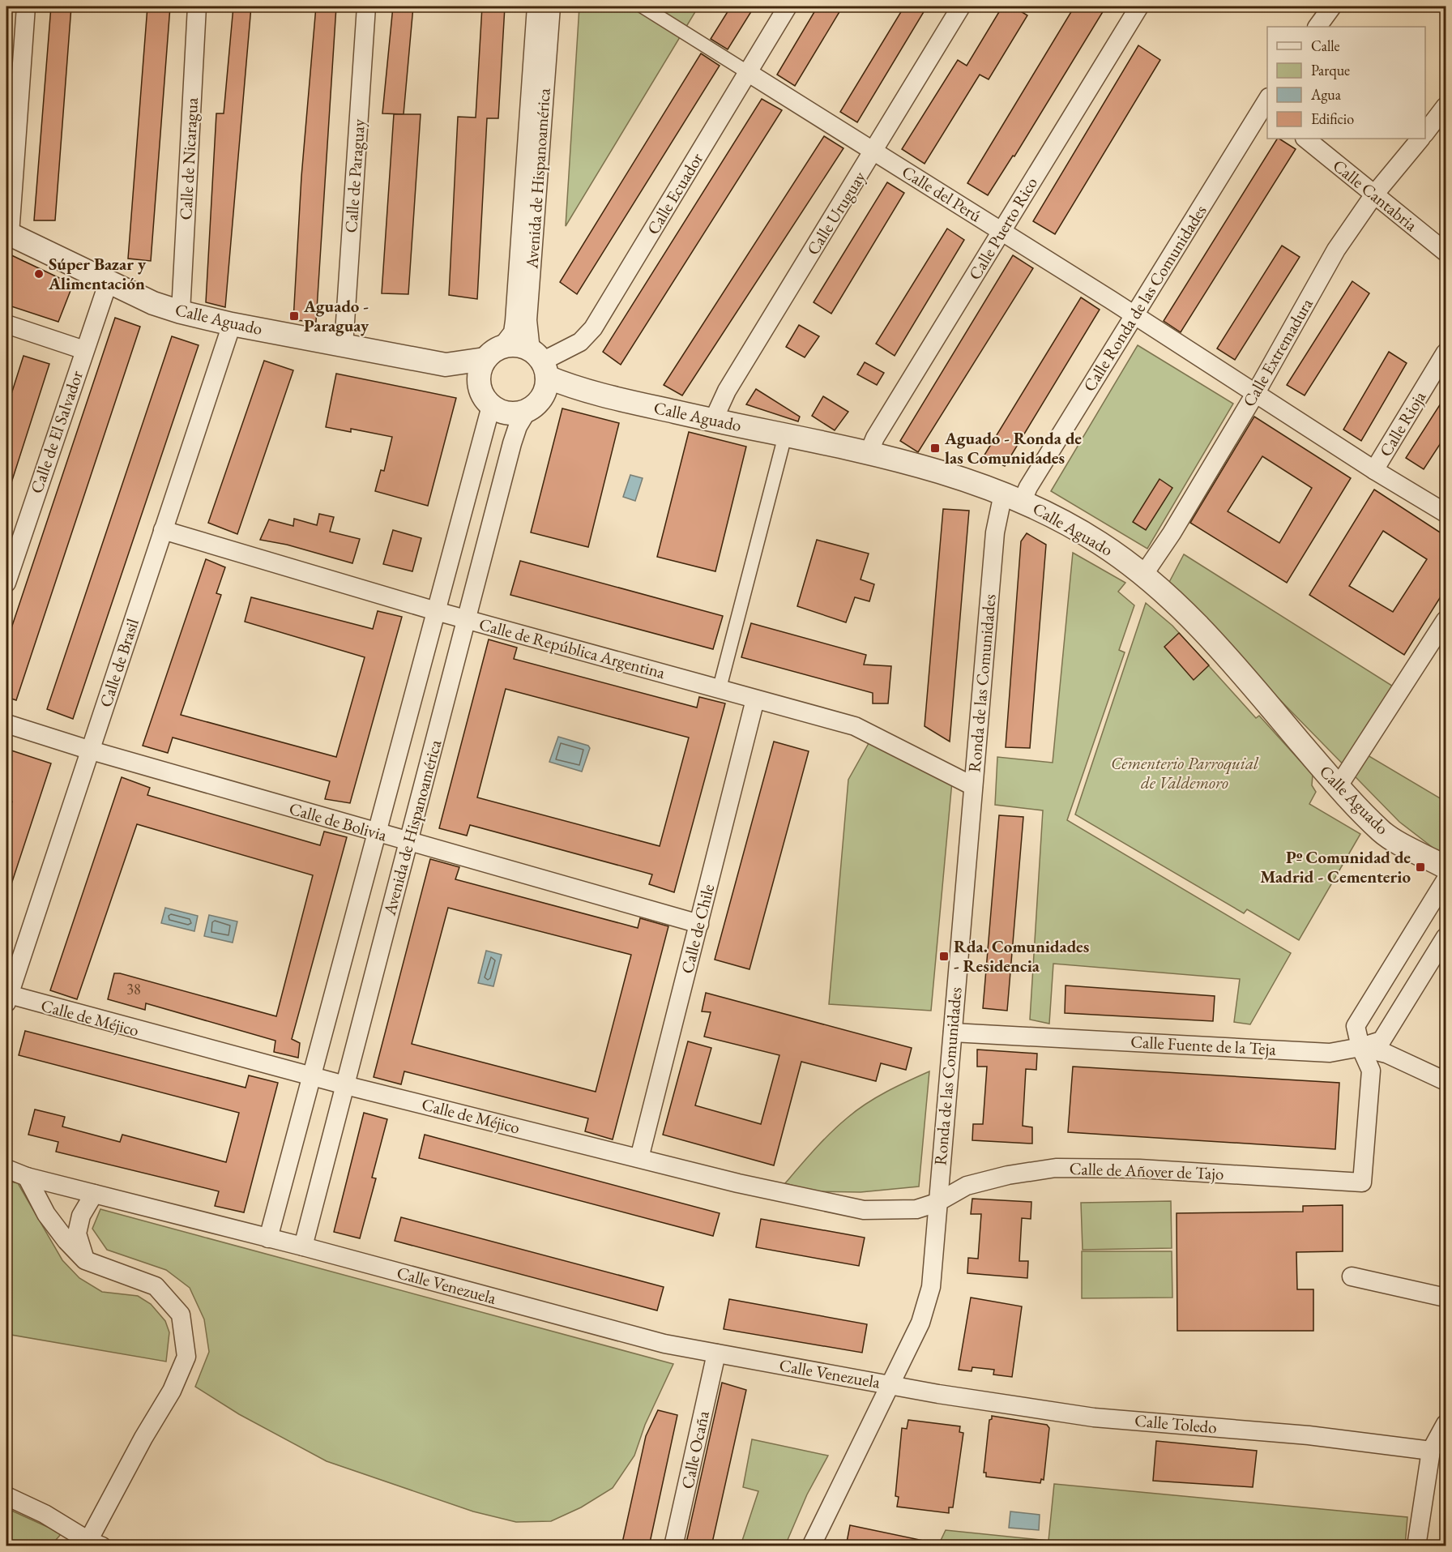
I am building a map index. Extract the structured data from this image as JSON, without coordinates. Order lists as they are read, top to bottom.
{
  "streets": {
    "street": [
      "Calle de Nicaragua",
      "Calle de Paraguay",
      "Avenida de Hispanoamérica",
      "Calle Ecuador",
      "Calle del Perú",
      "Calle Cantabria",
      "Calle Uruguay",
      "Calle Puerto Rico",
      "Calle Ronda de las Comunidades",
      "Calle Aguado",
      "Calle Extremadura",
      "Calle Rioja",
      "Calle de El Salvador",
      "Calle de República Argentina",
      "Calle de Brasil",
      "Ronda de las Comunidades",
      "Calle de Bolivia",
      "Calle de Chile",
      "Calle de Méjico",
      "Calle Fuente de la Teja",
      "Calle de Añover de Tajo",
      "Calle Venezuela",
      "Calle Toledo",
      "Calle Ocaña"
    ]
  },
  "crossings": [
    ["Calle de Nicaragua", "Calle Aguado"],
    ["Calle de Paraguay", "Calle Aguado"],
    ["Avenida de Hispanoamérica", "Calle Ecuador"],
    ["Avenida de Hispanoamérica", "Calle Aguado"],
    ["Avenida de Hispanoamérica", "Calle de República Argentina"],
    ["Avenida de Hispanoamérica", "Calle de Bolivia"],
    ["Avenida de Hispanoamérica", "Calle de Méjico"],
    ["Avenida de Hispanoamérica", "Calle Venezuela"],
    ["Calle Ecuador", "Calle del Perú"],
    ["Calle Ecuador", "Calle Aguado"],
    ["Calle del Perú", "Calle Uruguay"],
    ["Calle del Perú", "Calle Puerto Rico"],
    ["Calle del Perú", "Calle Ronda de las Comunidades"],
    ["Calle del Perú", "Calle Extremadura"],
    ["Calle del Perú", "Calle Rioja"],
    ["Calle Cantabria", "Calle Extremadura"],
    ["Calle Uruguay", "Calle Aguado"],
    ["Calle Puerto Rico", "Calle Aguado"],
    ["Calle Ronda de las Comunidades", "Calle Aguado"],
    ["Calle Ronda de las Comunidades", "Ronda de las Comunidades"],
    ["Calle Aguado", "Calle Extremadura"],
    ["Calle Aguado", "Calle de El Salvador"],
    ["Calle Aguado", "Calle de Brasil"],
    ["Calle Aguado", "Ronda de las Comunidades"],
    ["Calle de República Argentina", "Calle de Brasil"],
    ["Calle de República Argentina", "Ronda de las Comunidades"],
    ["Calle de República Argentina", "Calle de Chile"],
    ["Calle de Brasil", "Calle de Bolivia"],
    ["Calle de Brasil", "Calle de Méjico"],
    ["Ronda de las Comunidades", "Calle de Méjico"],
    ["Ronda de las Comunidades", "Calle Fuente de la Teja"],
    ["Ronda de las Comunidades", "Calle de Añover de Tajo"],
    ["Ronda de las Comunidades", "Calle Venezuela"],
    ["Ronda de las Comunidades", "Calle Toledo"],
    ["Calle de Bolivia", "Calle de Chile"],
    ["Calle de Chile", "Calle de Méjico"],
    ["Calle de Méjico", "Calle de Añover de Tajo"],
    ["Calle Fuente de la Teja", "Calle de Añover de Tajo"],
    ["Calle Venezuela", "Calle Toledo"],
    ["Calle Venezuela", "Calle Ocaña"]
  ],
  "parks": ["Cementerio Parroquial de Valdemoro"],
  "places": {
    "other": ["Súper Bazar y Alimentación"],
    "transit": [
      "Aguado - Paraguay",
      "Aguado - Ronda de las Comunidades",
      "Pº Comunidad de Madrid - Cementerio",
      "Rda. Comunidades - Residencia"
    ]
  },
  "house_numbers": ["38"],
  "legend": [
    "Calle",
    "Parque",
    "Agua",
    "Edificio"
  ]
}
